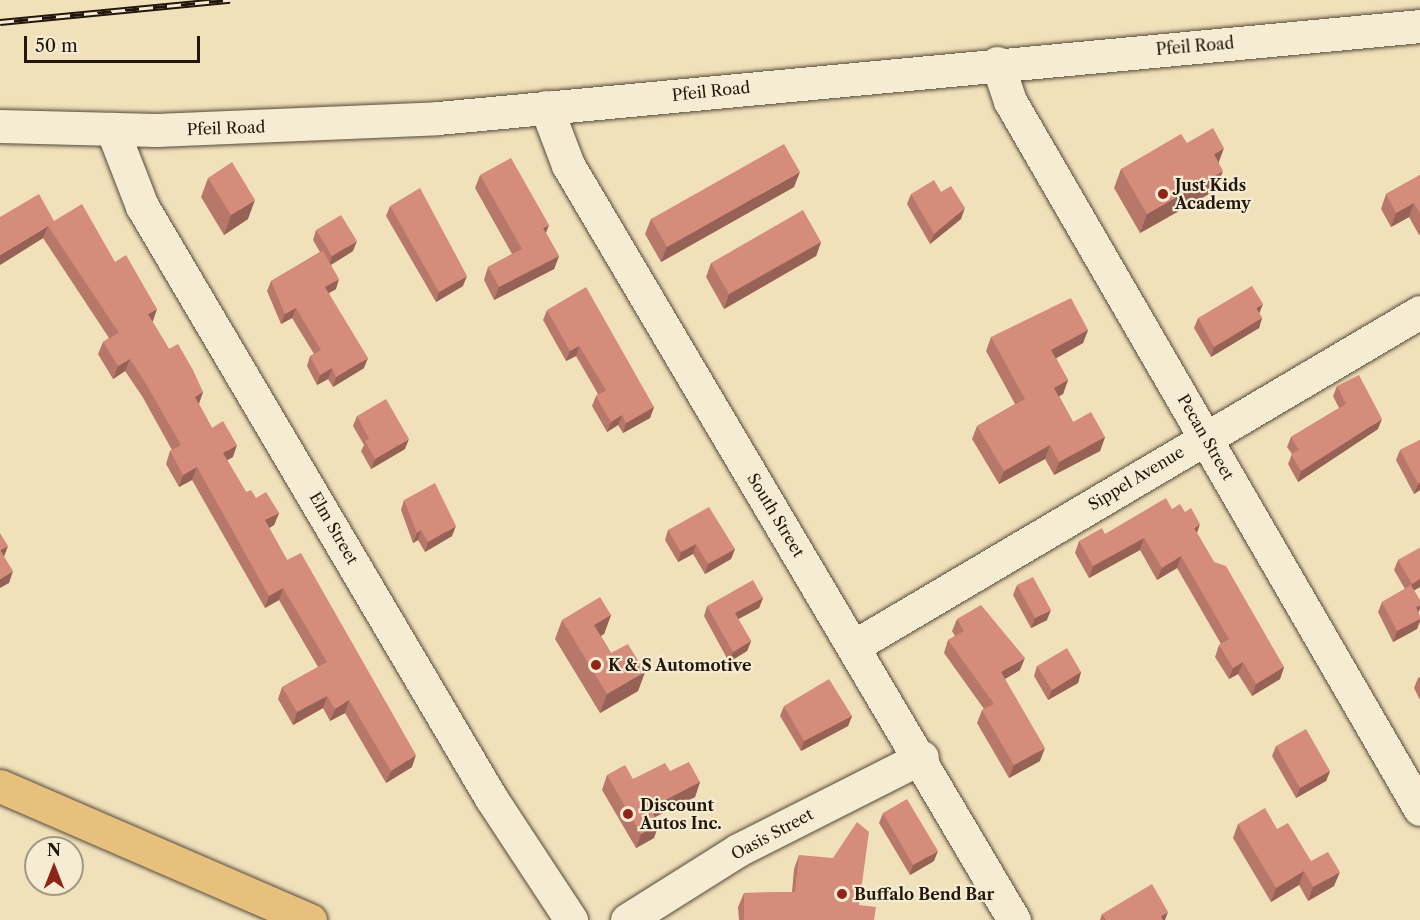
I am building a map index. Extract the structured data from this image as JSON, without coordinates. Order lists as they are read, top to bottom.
{
  "streets": {
    "street": [
      "Pfeil Road",
      "Pecan Street",
      "Sippel Avenue",
      "South Street",
      "Elm Street",
      "Oasis Street"
    ]
  },
  "crossings": [
    ["Pfeil Road", "Pecan Street"],
    ["Pfeil Road", "South Street"],
    ["Pfeil Road", "Elm Street"],
    ["Pecan Street", "Sippel Avenue"],
    ["Sippel Avenue", "South Street"],
    ["South Street", "Oasis Street"]
  ],
  "places": [
    "Just Kids Academy",
    "K & S Automotive",
    "Discount Autos Inc.",
    "Buffalo Bend Bar"
  ],
  "scale_bar": "50 m",
  "north": "top"
}
